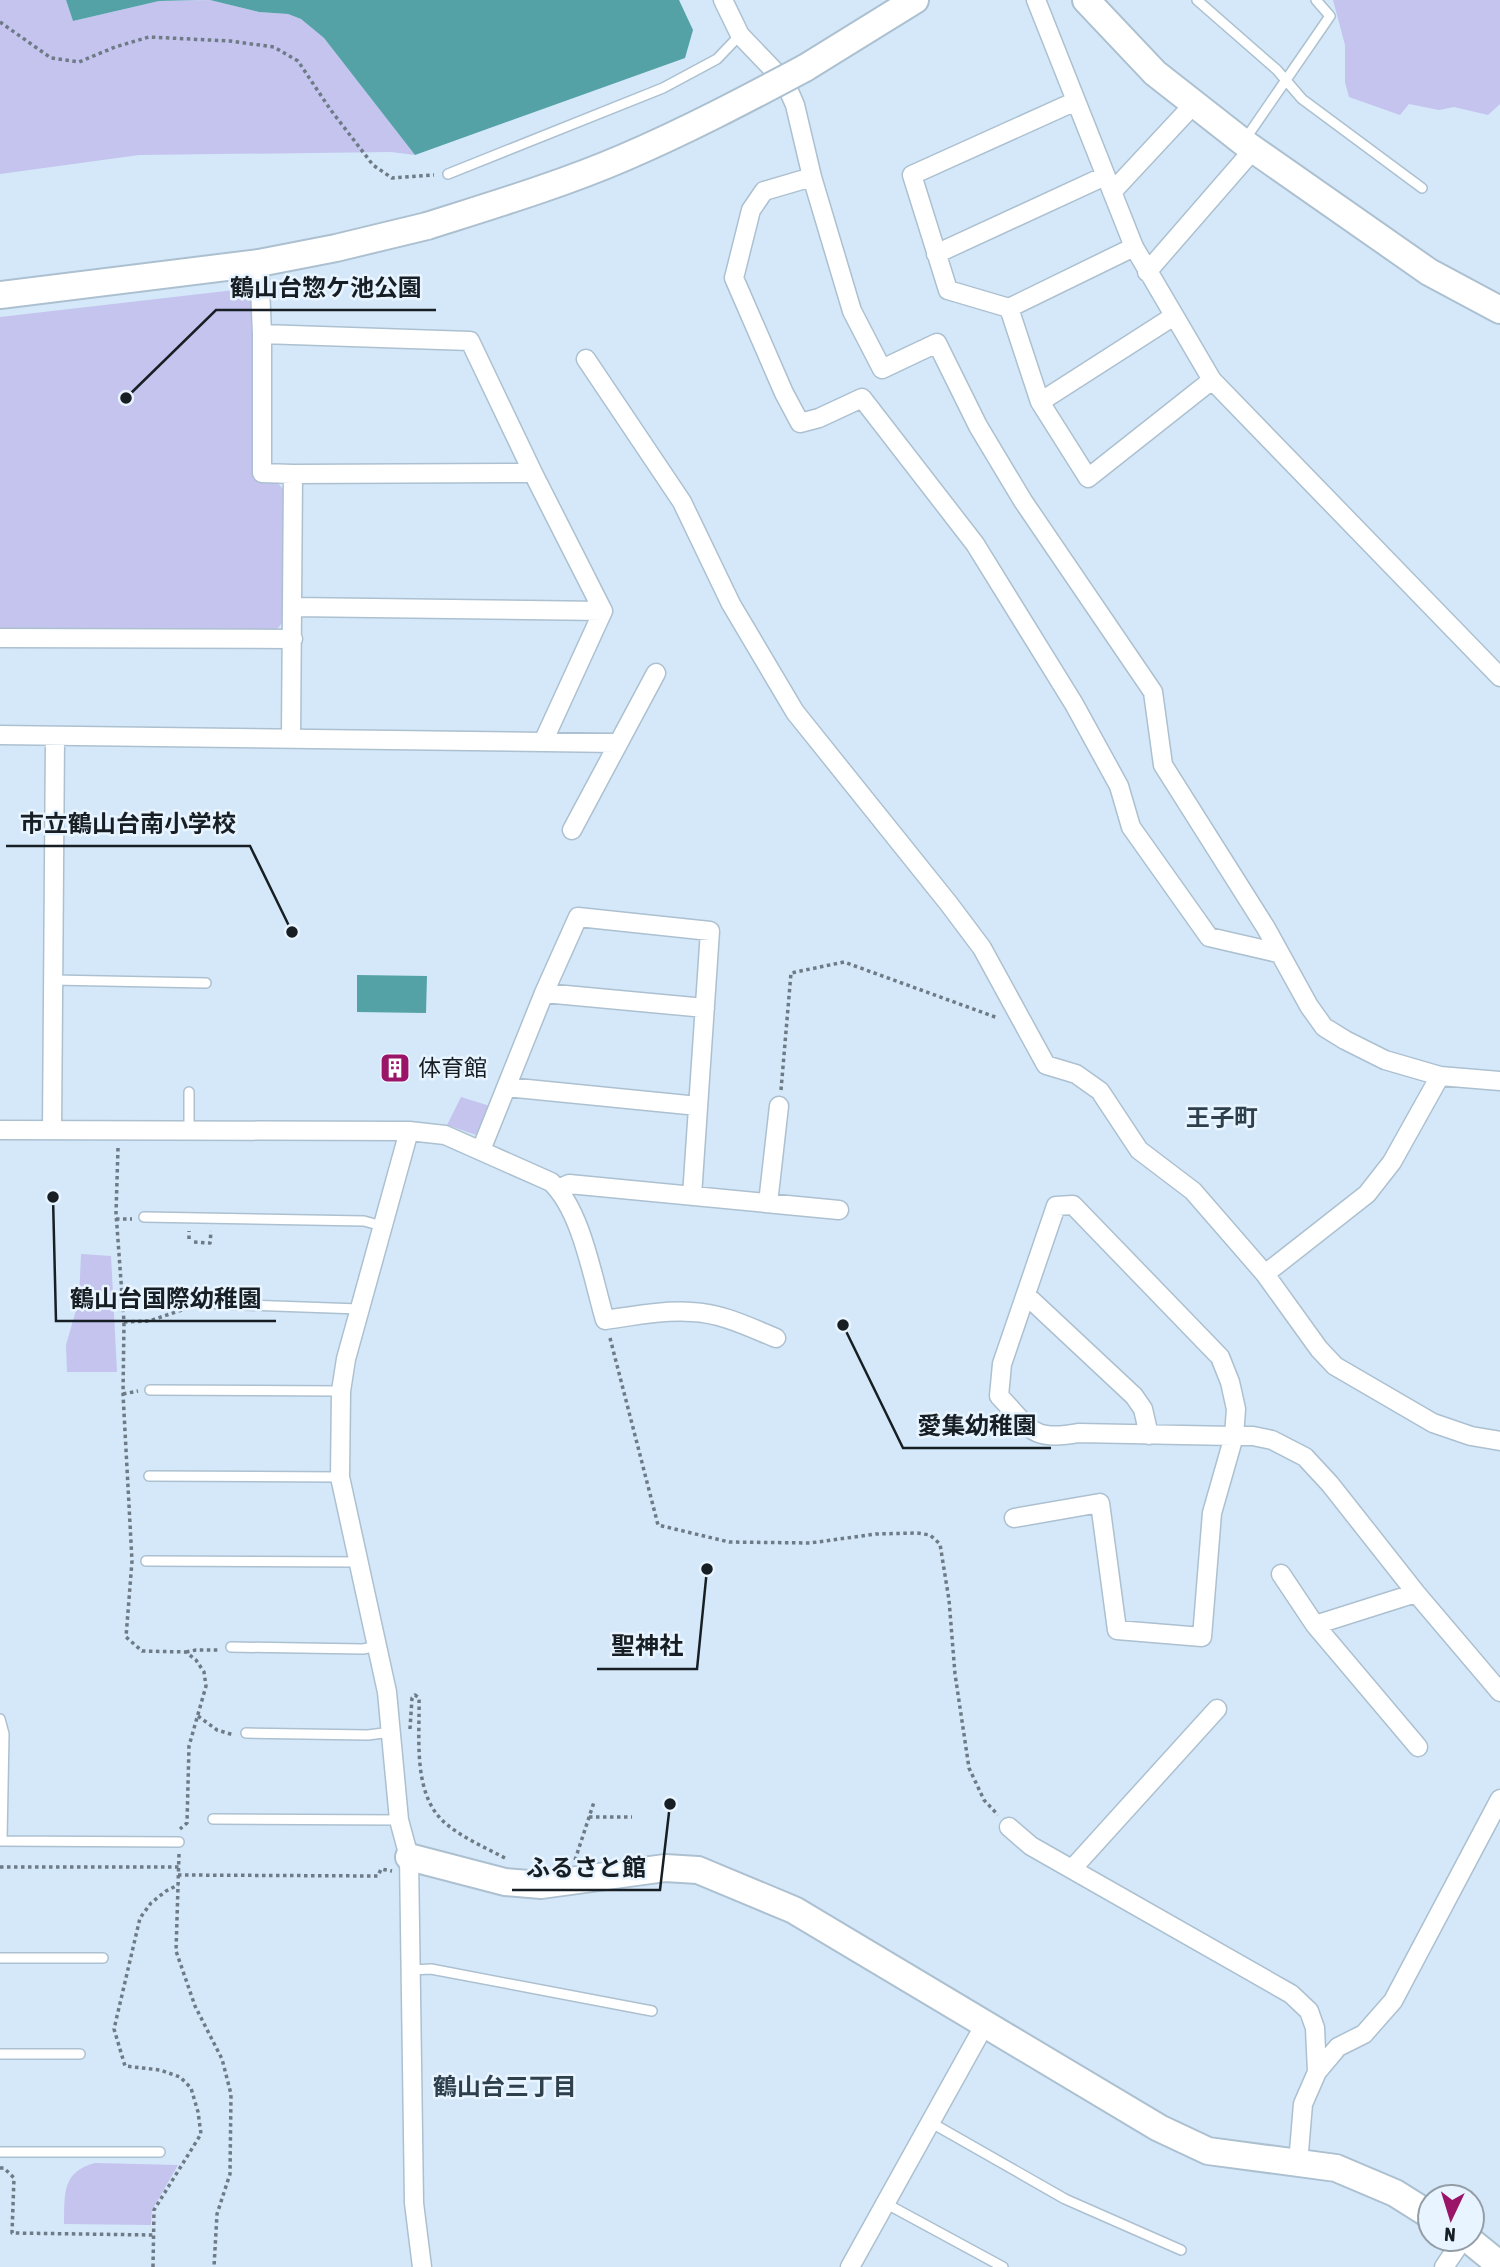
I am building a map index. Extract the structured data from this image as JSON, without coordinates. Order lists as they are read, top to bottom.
{
  "districts": ["王子町", "鶴山台三丁目"],
  "places": {
    "other": [
      "鶴山台惣ケ池公園",
      "市立鶴山台南小学校",
      "鶴山台国際幼稚園",
      "愛集幼稚園",
      "聖神社",
      "ふるさと館"
    ],
    "building": ["体育館"]
  },
  "north": "bottom"
}
